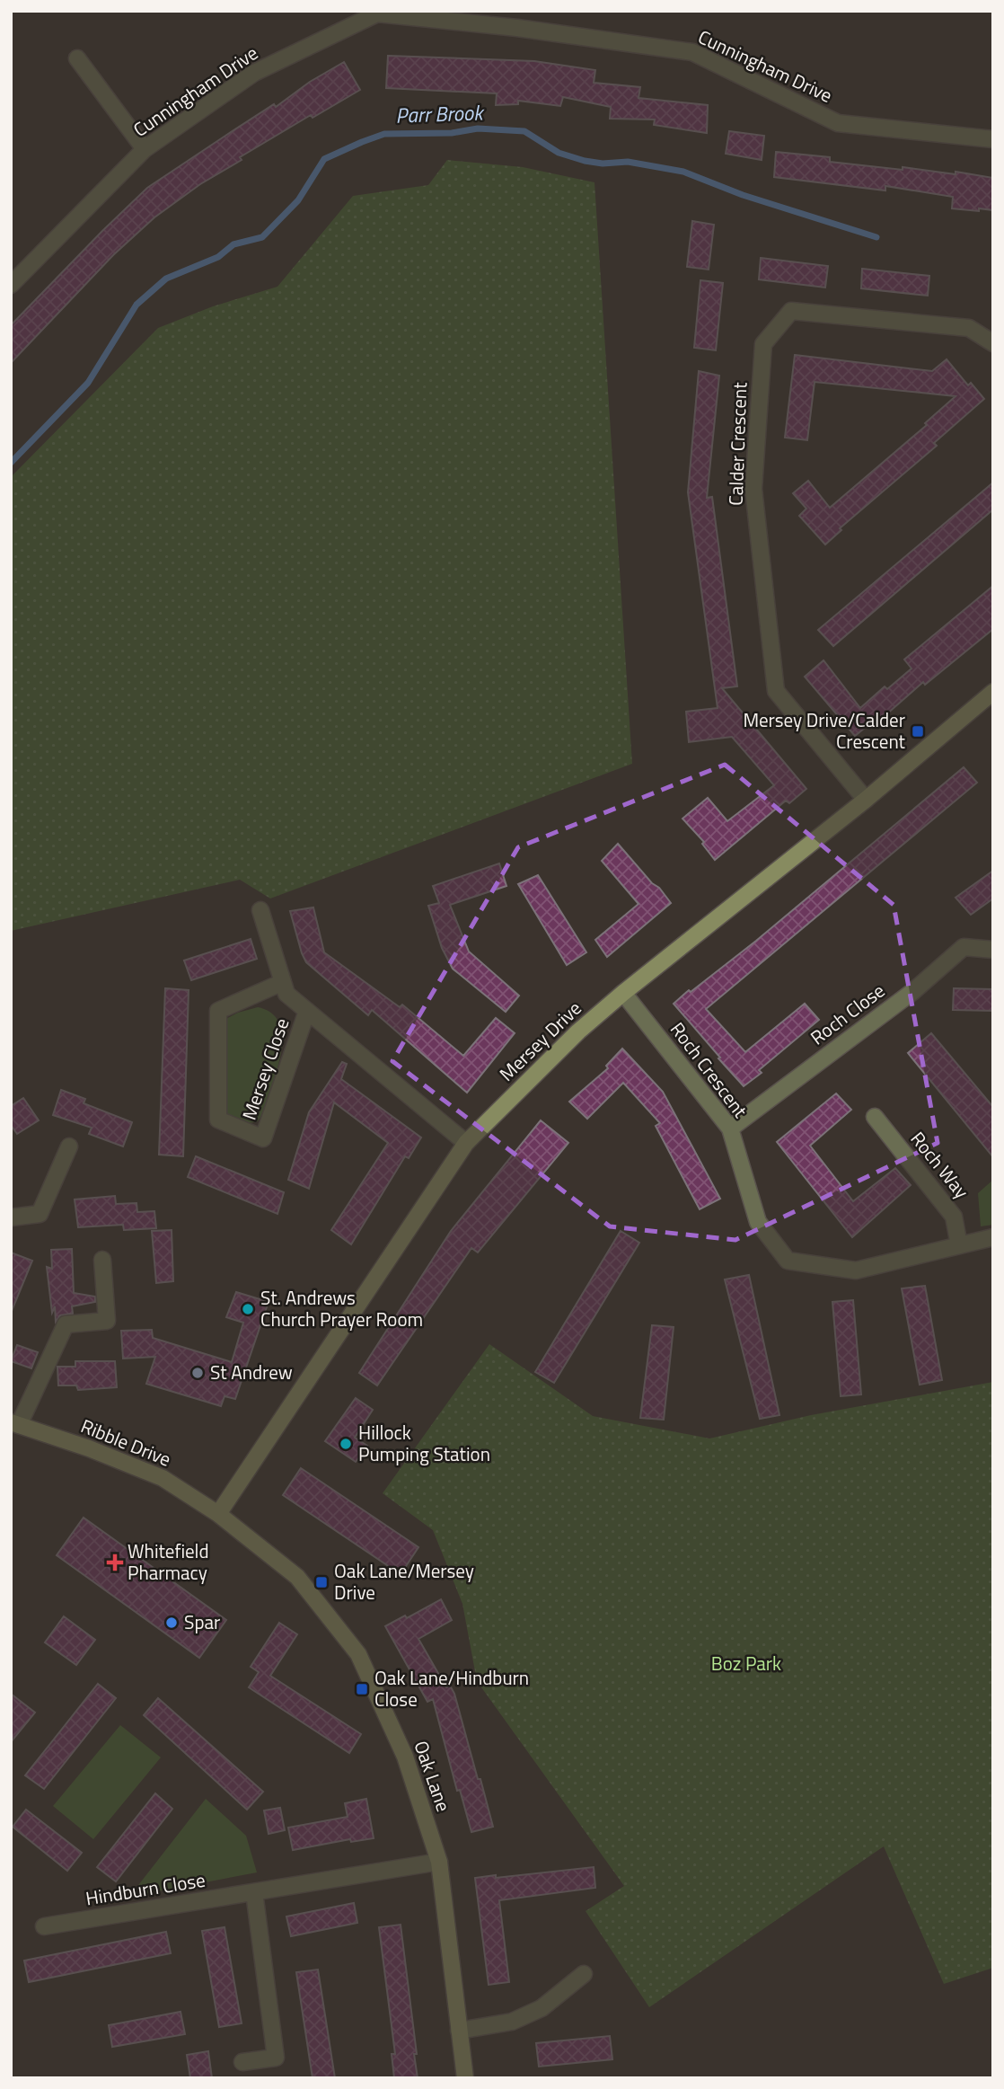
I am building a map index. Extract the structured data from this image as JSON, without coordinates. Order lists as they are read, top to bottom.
{
  "streets": {
    "street": [
      "Cunningham Drive",
      "Calder Crescent",
      "Roch Close",
      "Mersey Drive",
      "Mersey Close",
      "Roch Crescent",
      "Roch Way",
      "Ribble Drive",
      "Oak Lane",
      "Hindburn Close"
    ]
  },
  "crossings": [
    ["Calder Crescent", "Mersey Drive"],
    ["Roch Close", "Roch Crescent"],
    ["Mersey Drive", "Mersey Close"],
    ["Mersey Drive", "Roch Crescent"],
    ["Mersey Drive", "Ribble Drive"],
    ["Mersey Drive", "Oak Lane"],
    ["Roch Crescent", "Roch Way"],
    ["Ribble Drive", "Oak Lane"],
    ["Oak Lane", "Hindburn Close"]
  ],
  "water": ["Parr Brook"],
  "parks": ["Boz Park"],
  "places": {
    "transit": ["Mersey Drive/Calder Crescent", "Oak Lane/Mersey Drive", "Oak Lane/Hindburn Close"],
    "other": [
      "St. Andrews Church Prayer Room",
      "St Andrew",
      "Hillock Pumping Station",
      "Spar"
    ],
    "health": ["Whitefield Pharmacy"]
  }
}
